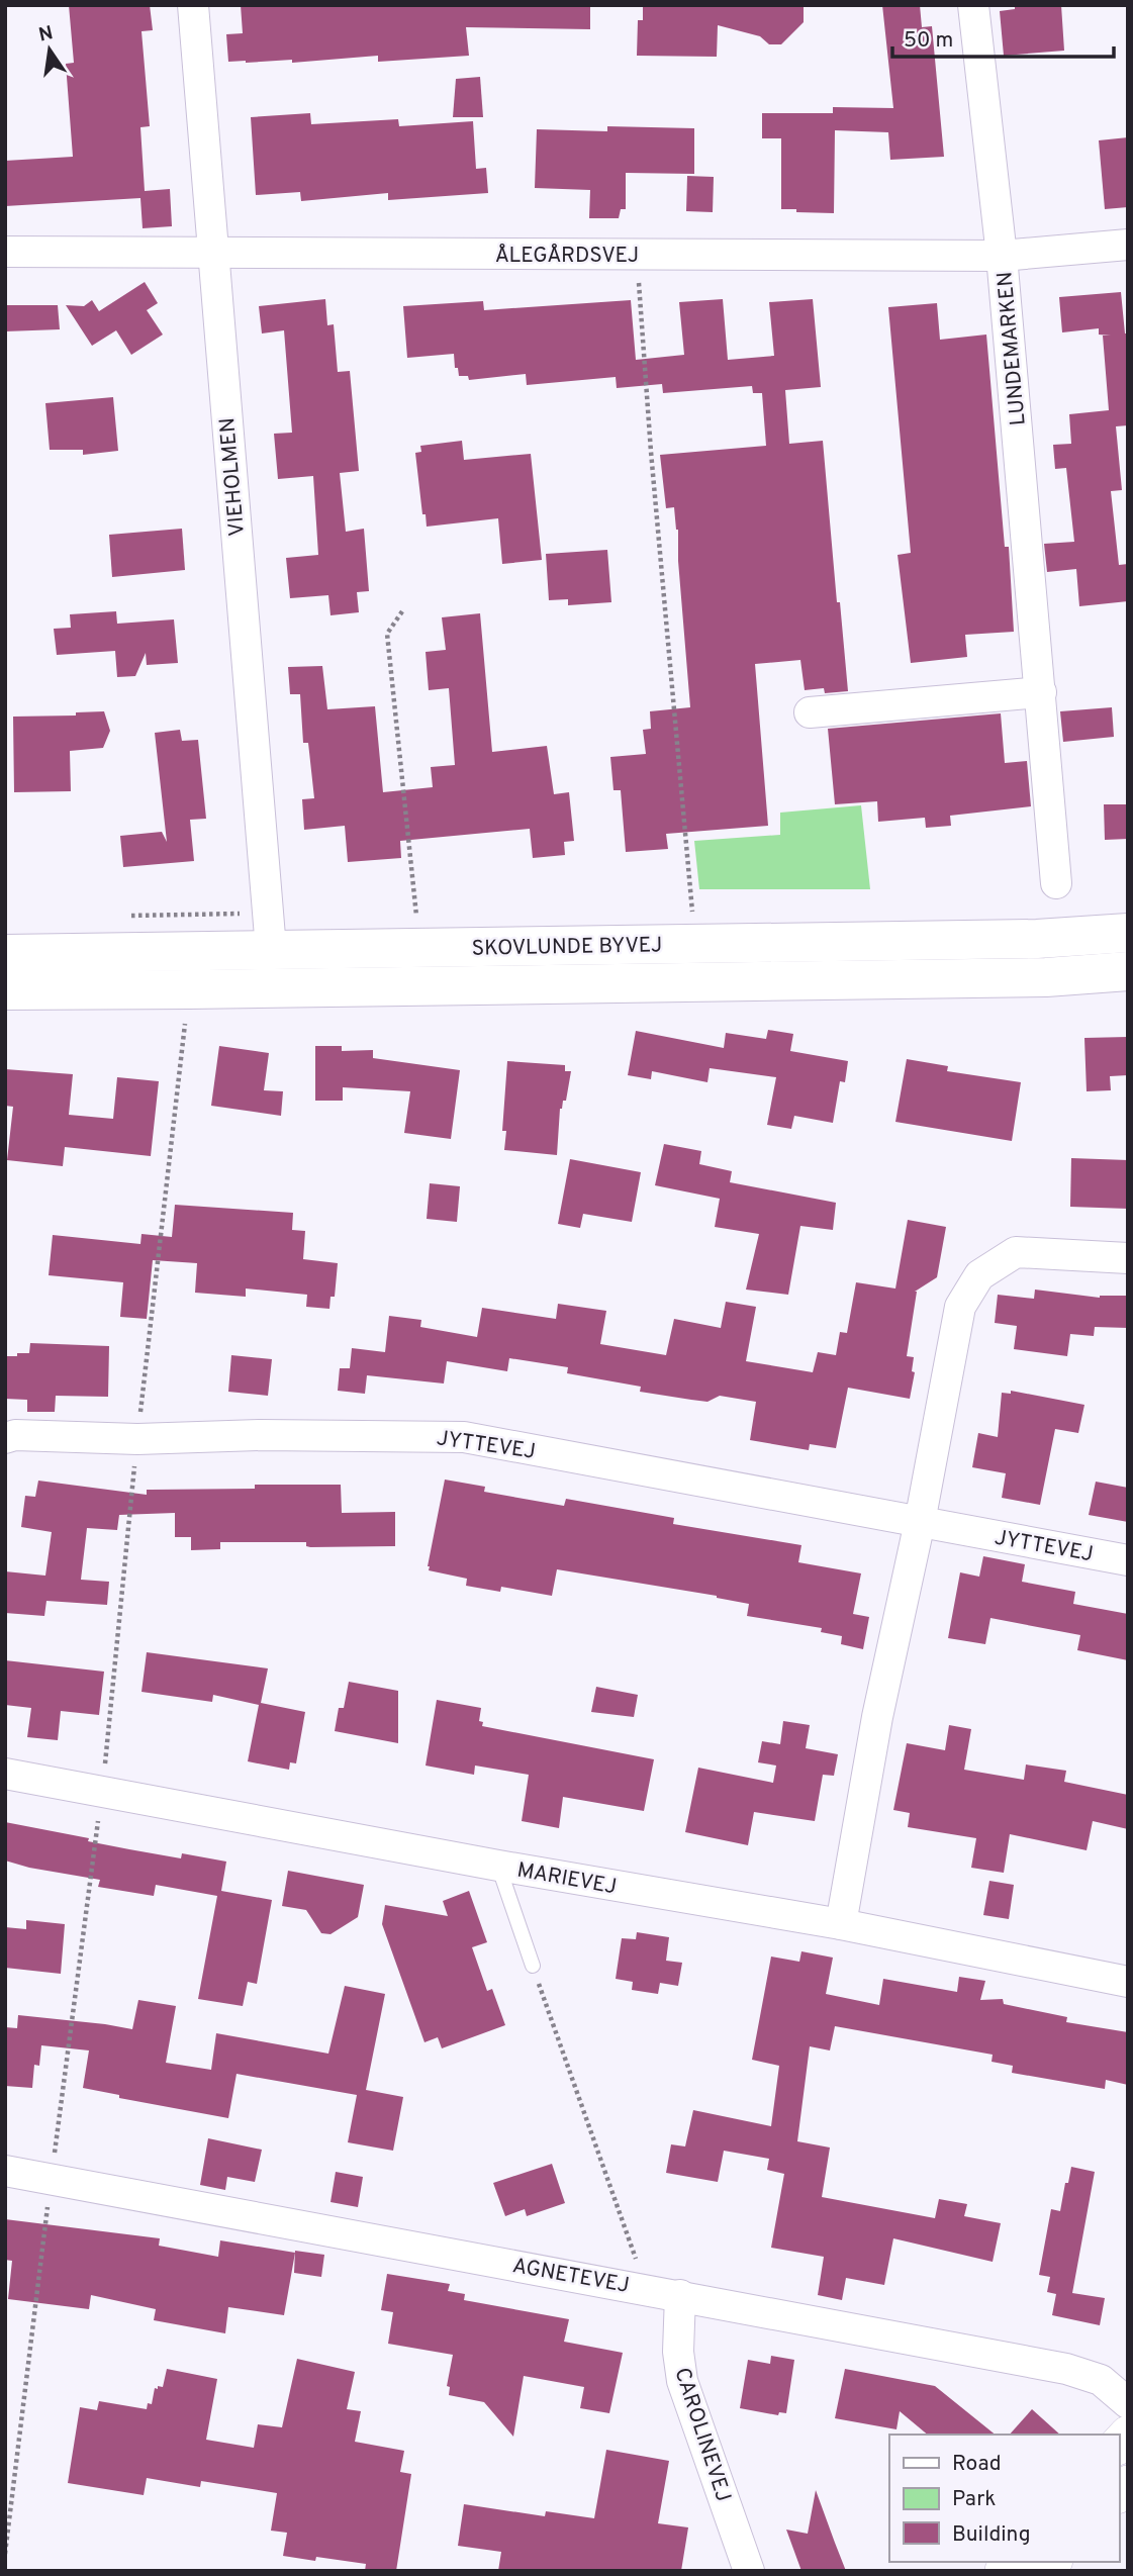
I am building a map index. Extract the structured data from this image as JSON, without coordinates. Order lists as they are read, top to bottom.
{
  "streets": {
    "main road": ["SKOVLUNDE BYVEJ"],
    "street": [
      "ÅLEGÅRDSVEJ",
      "LUNDEMARKEN",
      "VIEHOLMEN",
      "JYTTEVEJ",
      "MARIEVEJ",
      "AGNETEVEJ",
      "CAROLINEVEJ"
    ]
  },
  "crossings": [
    ["ÅLEGÅRDSVEJ", "LUNDEMARKEN"],
    ["ÅLEGÅRDSVEJ", "VIEHOLMEN"],
    ["VIEHOLMEN", "SKOVLUNDE BYVEJ"],
    ["AGNETEVEJ", "CAROLINEVEJ"]
  ],
  "legend": ["Road", "Park", "Building"],
  "scale_bar": "50 m",
  "north": "top"
}
